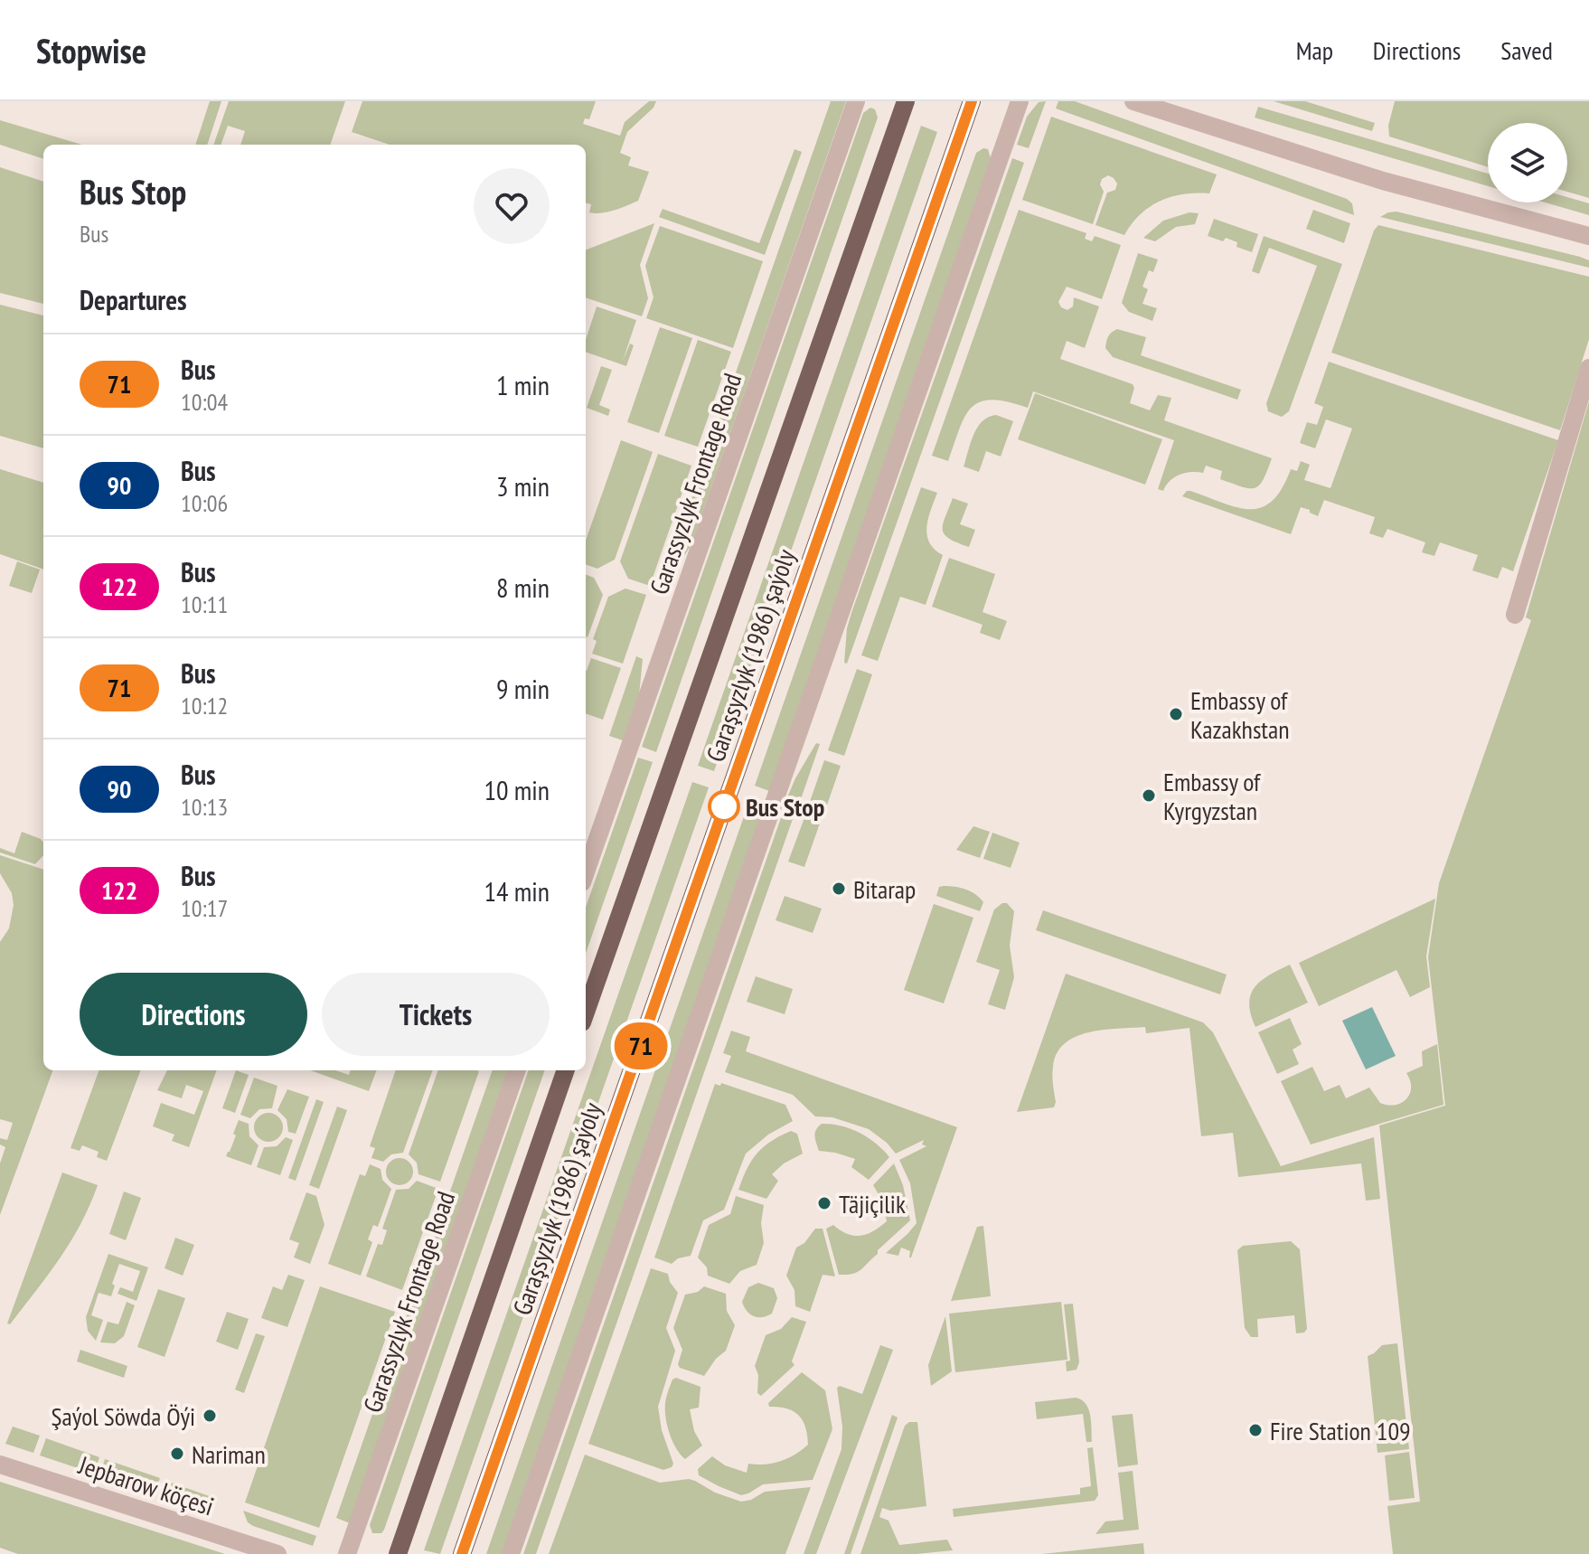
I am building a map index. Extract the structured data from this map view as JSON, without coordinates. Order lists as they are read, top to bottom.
{
  "streets": {
    "main road": ["Garaşsyzlyk (1986) şaýoly"],
    "street": ["Garassyzlyk Frontage Road", "Jepbarow köçesi"]
  },
  "places": [
    "Embassy of Kazakhstan",
    "Embassy of Kyrgyzstan",
    "Bus Stop",
    "Bitarap",
    "Täjiçilik",
    "Şaýol Söwda Öýi",
    "Fire Station 109",
    "Nariman"
  ],
  "lines": ["bus line 71"],
  "page": {
    "header": "Stopwise",
    "nav": ["Map", "Directions", "Saved"],
    "on_map": "71",
    "heading": [
      ["Bus Stop", "Bus"],
      "Departures"
    ],
    "list": [
      {
        "mark": "71",
        "name": "Bus",
        "note": "10:04",
        "value": "1 min"
      },
      {
        "mark": "90",
        "name": "Bus",
        "note": "10:06",
        "value": "3 min"
      },
      {
        "mark": "122",
        "name": "Bus",
        "note": "10:11",
        "value": "8 min"
      },
      {
        "mark": "71",
        "name": "Bus",
        "note": "10:12",
        "value": "9 min"
      },
      {
        "mark": "90",
        "name": "Bus",
        "note": "10:13",
        "value": "10 min"
      },
      {
        "mark": "122",
        "name": "Bus",
        "note": "10:17",
        "value": "14 min"
      }
    ],
    "buttons": ["Directions", "Tickets"]
  }
}
